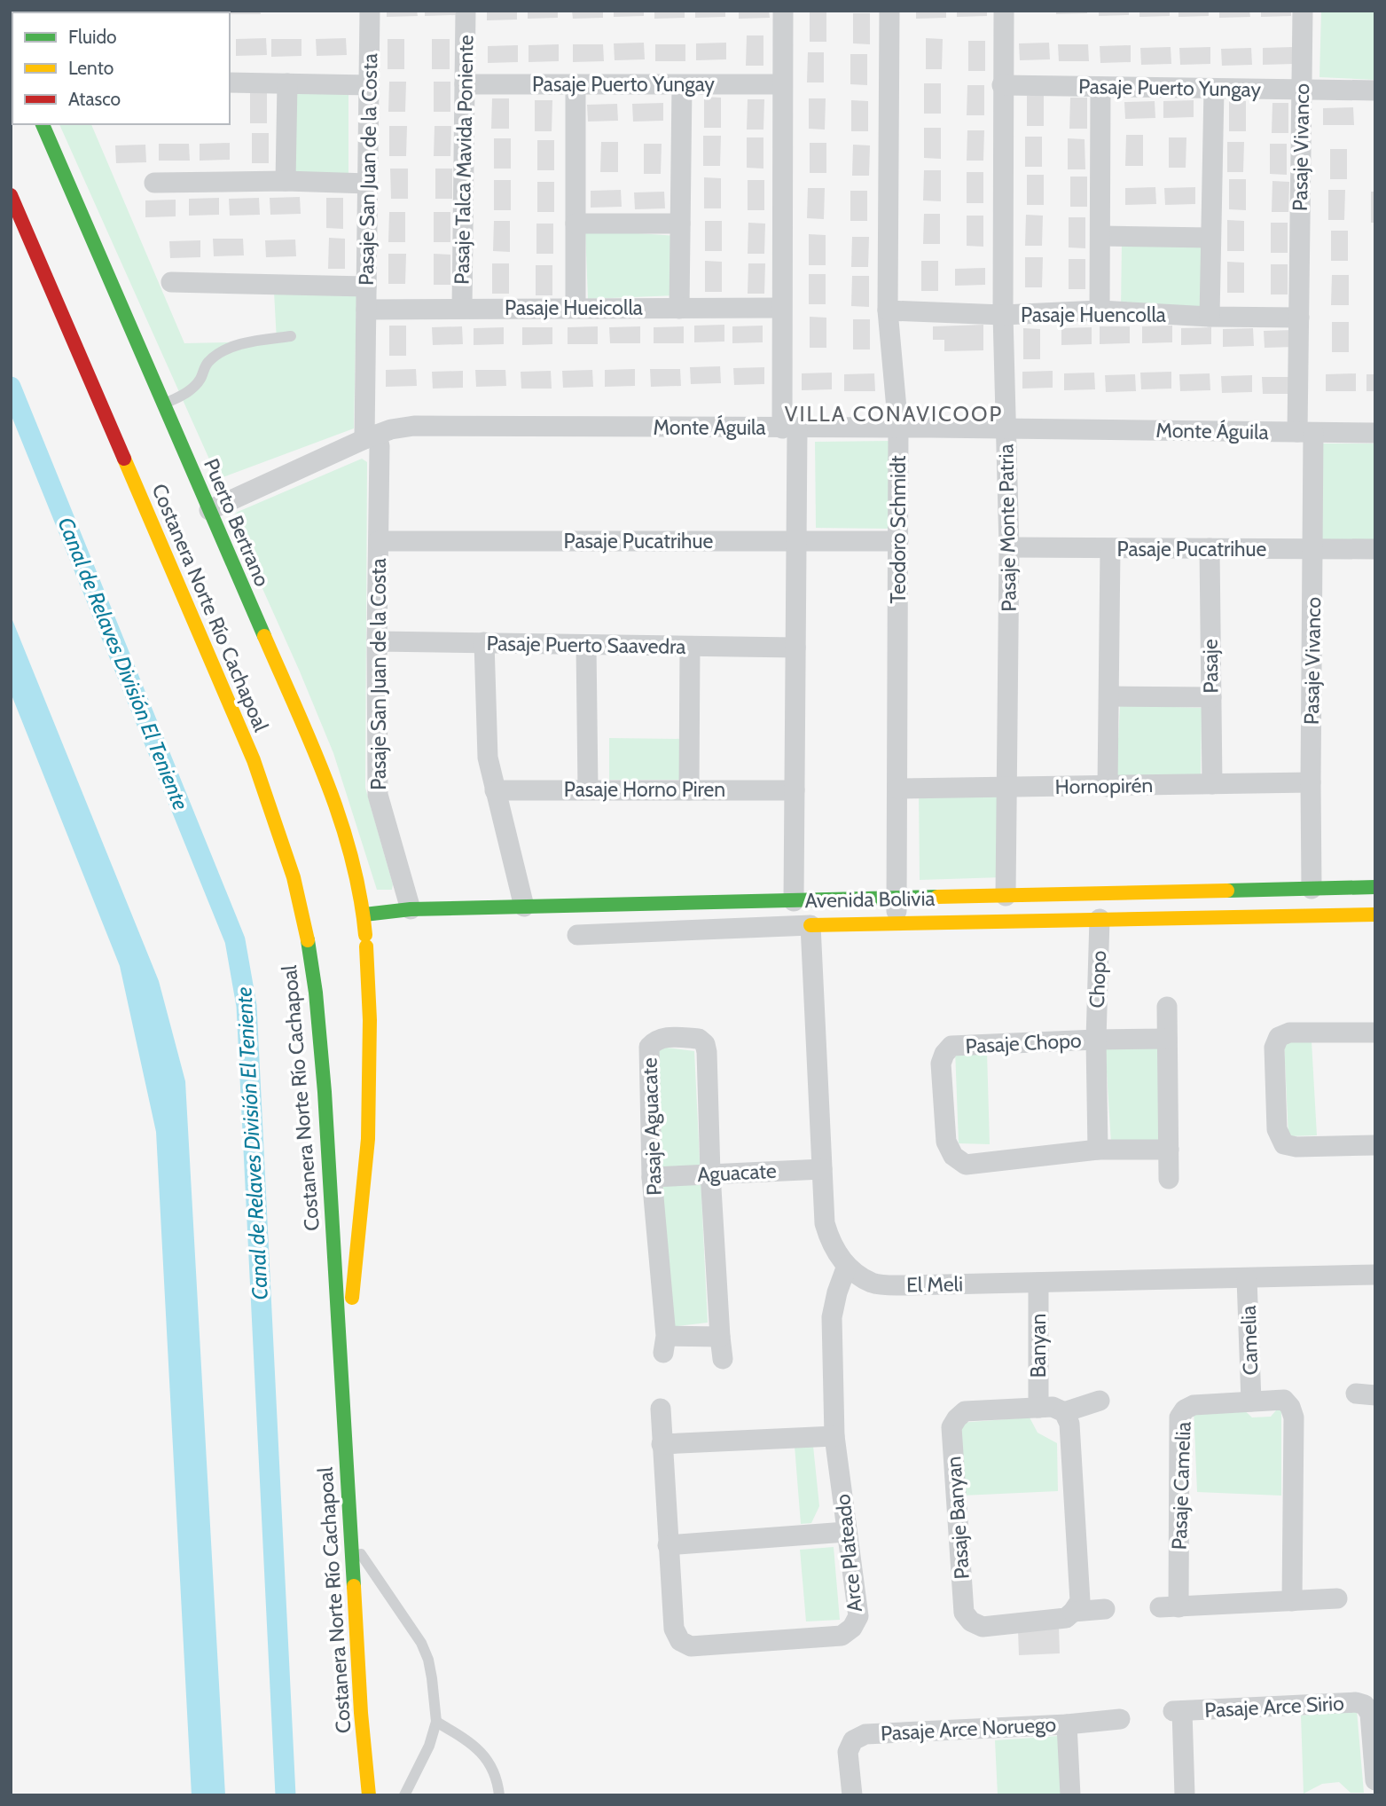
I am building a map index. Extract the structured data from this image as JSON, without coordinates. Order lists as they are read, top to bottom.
{
  "streets": {
    "street": [
      "Pasaje Puerto Yungay",
      "Pasaje Vivanco",
      "Pasaje Talca Mavida Poniente",
      "Pasaje San Juan de la Costa",
      "Pasaje Hueicolla",
      "Pasaje Huencolla",
      "Monte Águila",
      "Puerto Bertrano",
      "Pasaje Monte Patria",
      "Teodoro Schmidt",
      "Pasaje Pucatrihue",
      "Costanera Norte Río Cachapoal",
      "Pasaje Puerto Saavedra",
      "Pasaje",
      "Hornopirén",
      "Pasaje Horno Piren",
      "Avenida Bolivia",
      "Chopo",
      "Pasaje Chopo",
      "Pasaje Aguacate",
      "Aguacate",
      "El Meli",
      "Camelia",
      "Banyan",
      "Pasaje Camelia",
      "Pasaje Banyan",
      "Arce Plateado",
      "Pasaje Arce Sirio",
      "Pasaje Arce Noruego"
    ]
  },
  "crossings": [
    ["Pasaje Puerto Yungay", "Pasaje Vivanco"],
    ["Pasaje Puerto Yungay", "Pasaje Talca Mavida Poniente"],
    ["Pasaje Puerto Yungay", "Pasaje Monte Patria"],
    ["Pasaje Vivanco", "Pasaje Huencolla"],
    ["Pasaje Vivanco", "Monte Águila"],
    ["Pasaje Vivanco", "Pasaje Pucatrihue"],
    ["Pasaje Vivanco", "Hornopirén"],
    ["Pasaje Vivanco", "Avenida Bolivia"],
    ["Pasaje Talca Mavida Poniente", "Pasaje Hueicolla"],
    ["Pasaje San Juan de la Costa", "Pasaje Hueicolla"],
    ["Pasaje San Juan de la Costa", "Monte Águila"],
    ["Pasaje San Juan de la Costa", "Pasaje Pucatrihue"],
    ["Pasaje San Juan de la Costa", "Pasaje Puerto Saavedra"],
    ["Pasaje San Juan de la Costa", "Avenida Bolivia"],
    ["Pasaje Huencolla", "Pasaje Monte Patria"],
    ["Pasaje Huencolla", "Teodoro Schmidt"],
    ["Monte Águila", "Puerto Bertrano"],
    ["Monte Águila", "Pasaje Monte Patria"],
    ["Monte Águila", "Teodoro Schmidt"],
    ["Puerto Bertrano", "Costanera Norte Río Cachapoal"],
    ["Puerto Bertrano", "Avenida Bolivia"],
    ["Pasaje Monte Patria", "Pasaje Pucatrihue"],
    ["Pasaje Monte Patria", "Hornopirén"],
    ["Pasaje Monte Patria", "Avenida Bolivia"],
    ["Teodoro Schmidt", "Pasaje Pucatrihue"],
    ["Teodoro Schmidt", "Hornopirén"],
    ["Teodoro Schmidt", "Avenida Bolivia"],
    ["Pasaje Pucatrihue", "Pasaje"],
    ["Pasaje", "Hornopirén"],
    ["Avenida Bolivia", "Chopo"],
    ["Avenida Bolivia", "El Meli"],
    ["Chopo", "Pasaje Chopo"],
    ["Pasaje Aguacate", "Aguacate"],
    ["Aguacate", "El Meli"],
    ["El Meli", "Camelia"],
    ["El Meli", "Banyan"],
    ["El Meli", "Arce Plateado"],
    ["Camelia", "Pasaje Camelia"],
    ["Banyan", "Pasaje Banyan"]
  ],
  "districts": ["VILLA CONAVICOOP"],
  "water": ["Canal de Relaves División El Teniente"],
  "legend": ["Fluido", "Lento", "Atasco"]
}
